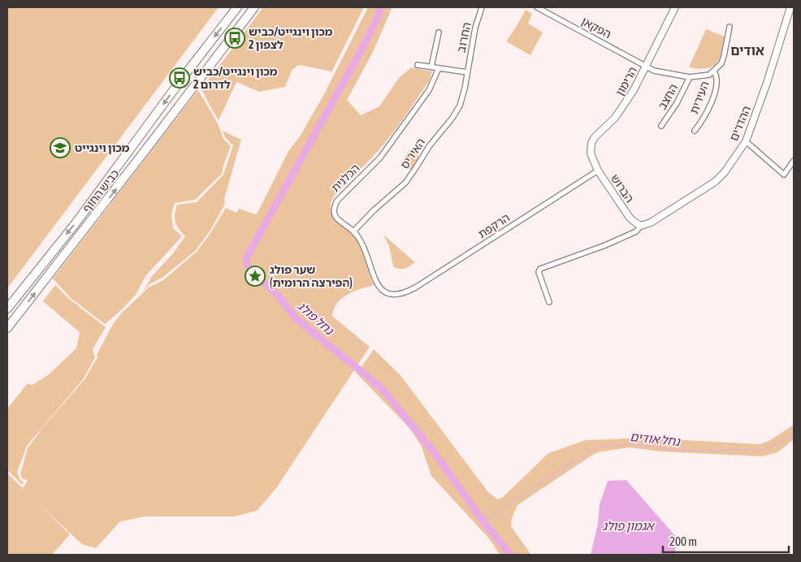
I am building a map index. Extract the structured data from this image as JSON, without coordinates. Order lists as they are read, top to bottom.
{
  "streets": {
    "highway": ["כביש החוף"],
    "street": [
      "הפקאן",
      "החרוב",
      "הרימון",
      "החצב",
      "העירית",
      "ההדרים",
      "האיריס",
      "הכלנית",
      "הברוש",
      "הרקפת"
    ]
  },
  "crossings": [
    ["הפקאן", "הרימון"],
    ["הפקאן", "החצב"],
    ["הפקאן", "העירית"],
    ["החרוב", "האיריס"],
    ["הרימון", "הברוש"],
    ["ההדרים", "הברוש"],
    ["האיריס", "הכלנית"],
    ["הכלנית", "הרקפת"],
    ["הברוש", "הרקפת"]
  ],
  "districts": ["אודים"],
  "water": ["נחל פולג", "נחל אודים", "אגמון פולג"],
  "places": {
    "bus stop": ["מכון וינגייט/כביש 2 לצפון", "מכון וינגייט/כביש 2 לדרום"],
    "school or university": ["מכון וינגייט"],
    "place": ["שער פולג (הפירצה הרומית)"]
  },
  "scale_bar": "200 m"
}
